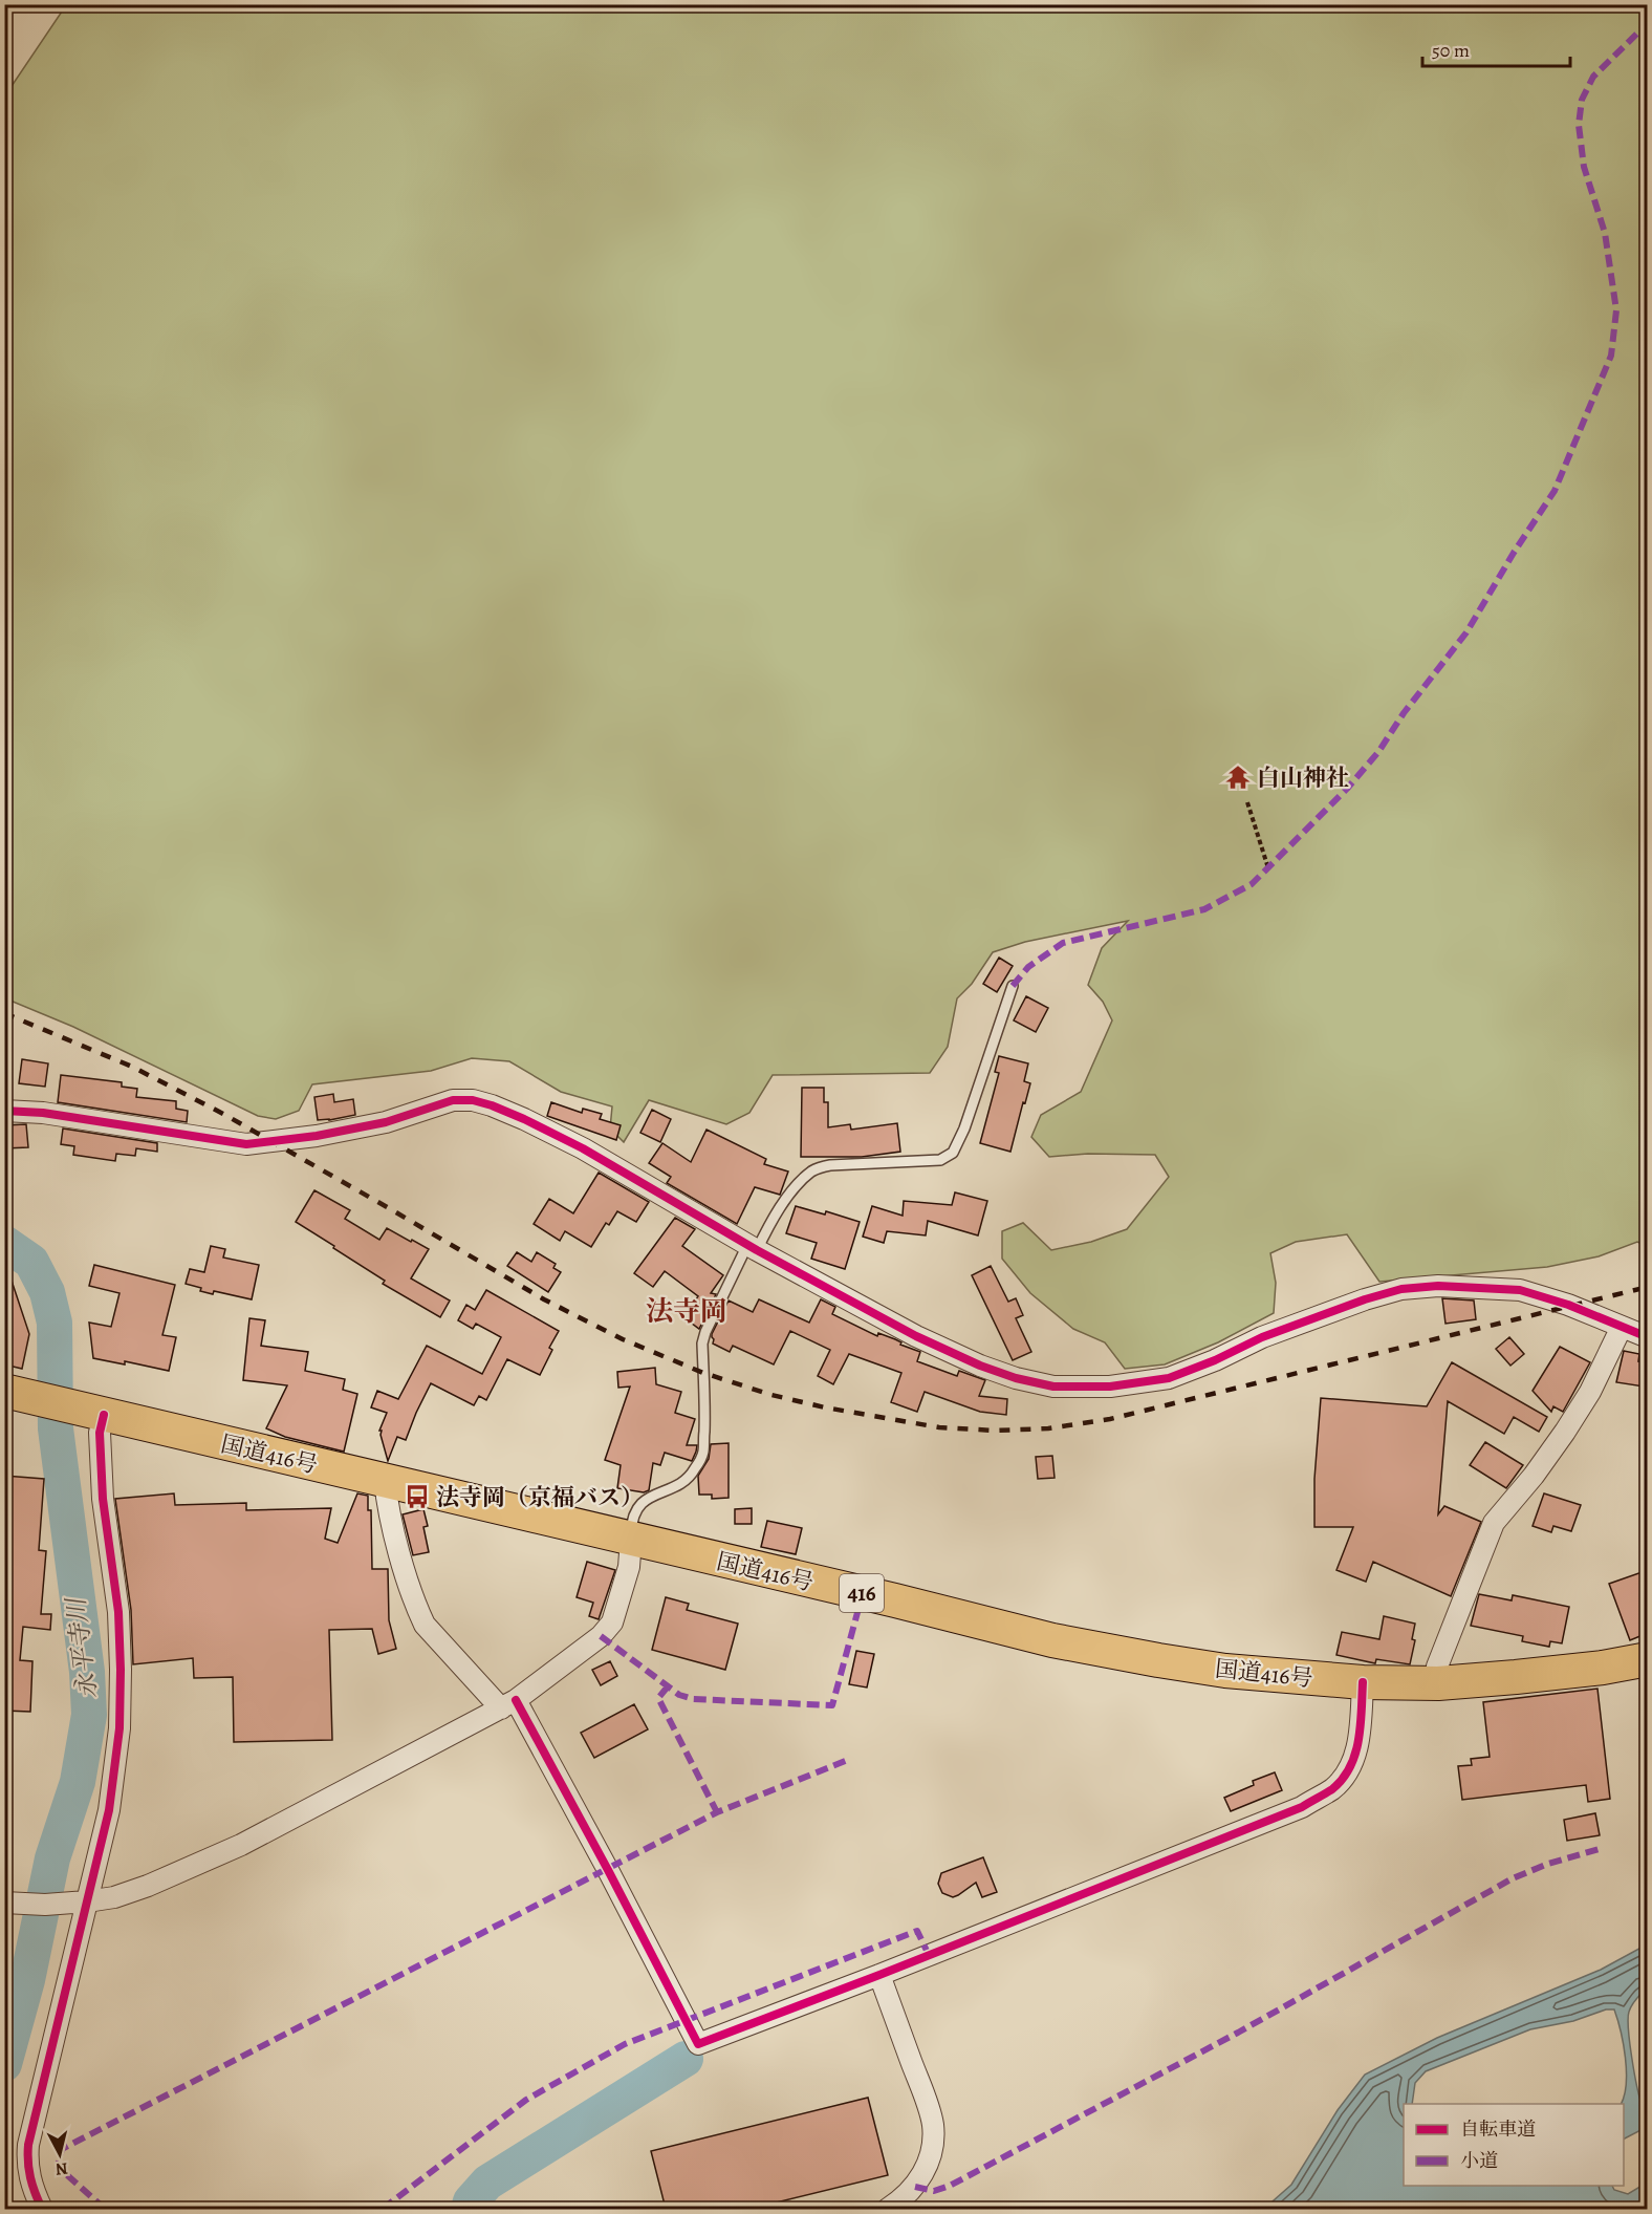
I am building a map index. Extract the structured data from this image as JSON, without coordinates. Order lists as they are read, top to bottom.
{
  "streets": {
    "highway": ["国道416号", "416"]
  },
  "districts": ["法寺岡"],
  "water": ["永平寺川"],
  "places": {
    "temple": ["白山神社"],
    "bus stop": ["法寺岡（京福バス）"]
  },
  "legend": ["自転車道", "小道"],
  "scale_bar": "50 m",
  "north": "bottom"
}
